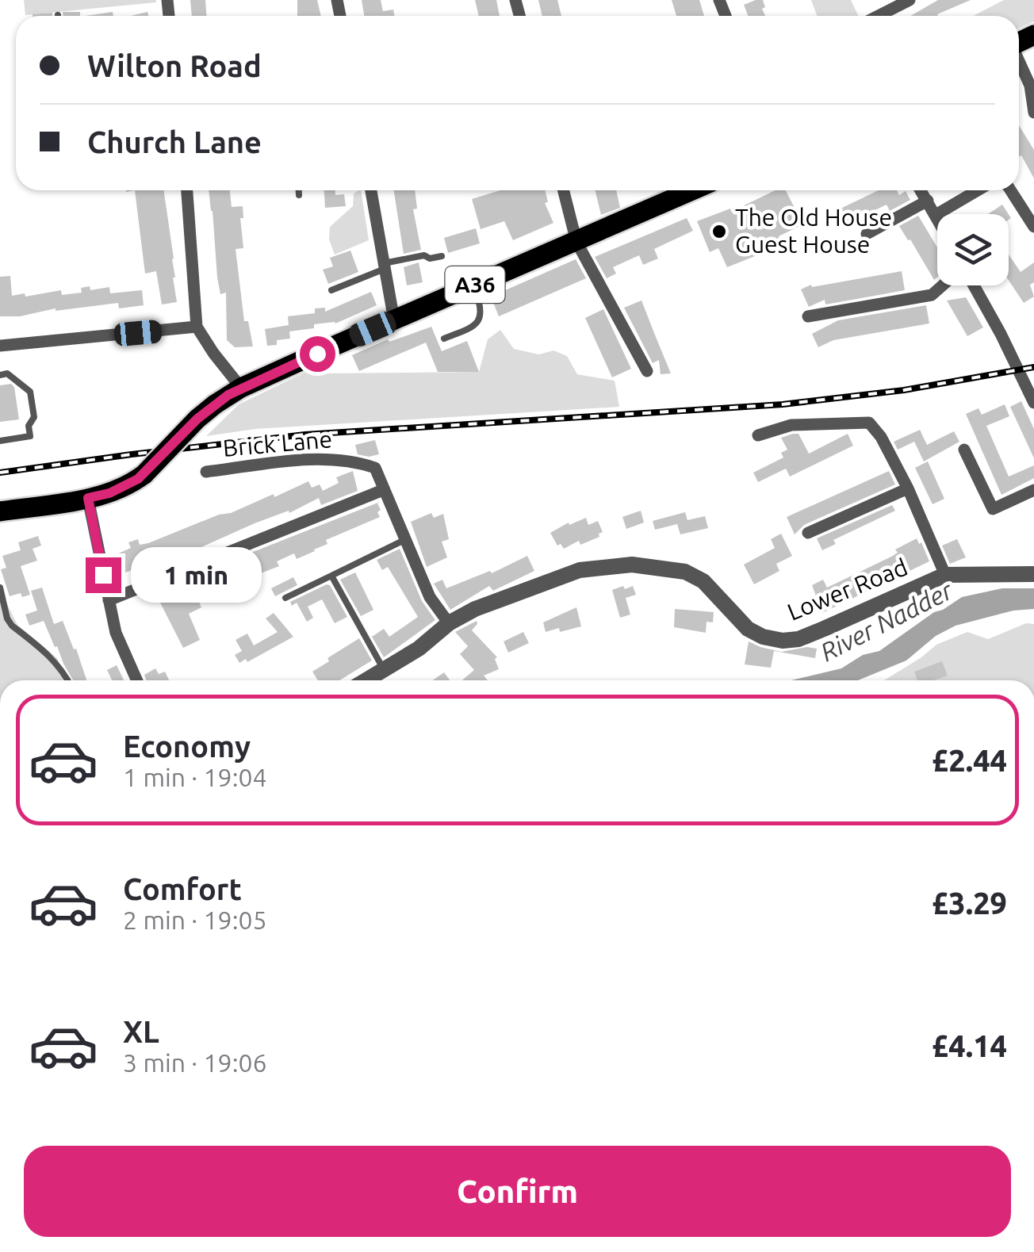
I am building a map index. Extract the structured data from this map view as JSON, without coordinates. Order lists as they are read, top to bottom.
{
  "streets": {
    "highway": ["A36"],
    "street": ["Brick Lane", "Lower Road"]
  },
  "water": ["River Nadder"],
  "places": ["The Old House Guest House"],
  "page": {
    "banner": ["Wilton Road", "Church Lane"],
    "bubble": "1 min",
    "list": [
      {
        "name": "Economy",
        "note": "1 min · 19:04",
        "value": "£2.44"
      },
      {
        "name": "Comfort",
        "note": "2 min · 19:05",
        "value": "£3.29"
      },
      {
        "name": "XL",
        "note": "3 min · 19:06",
        "value": "£4.14"
      }
    ],
    "buttons": "Confirm"
  }
}
